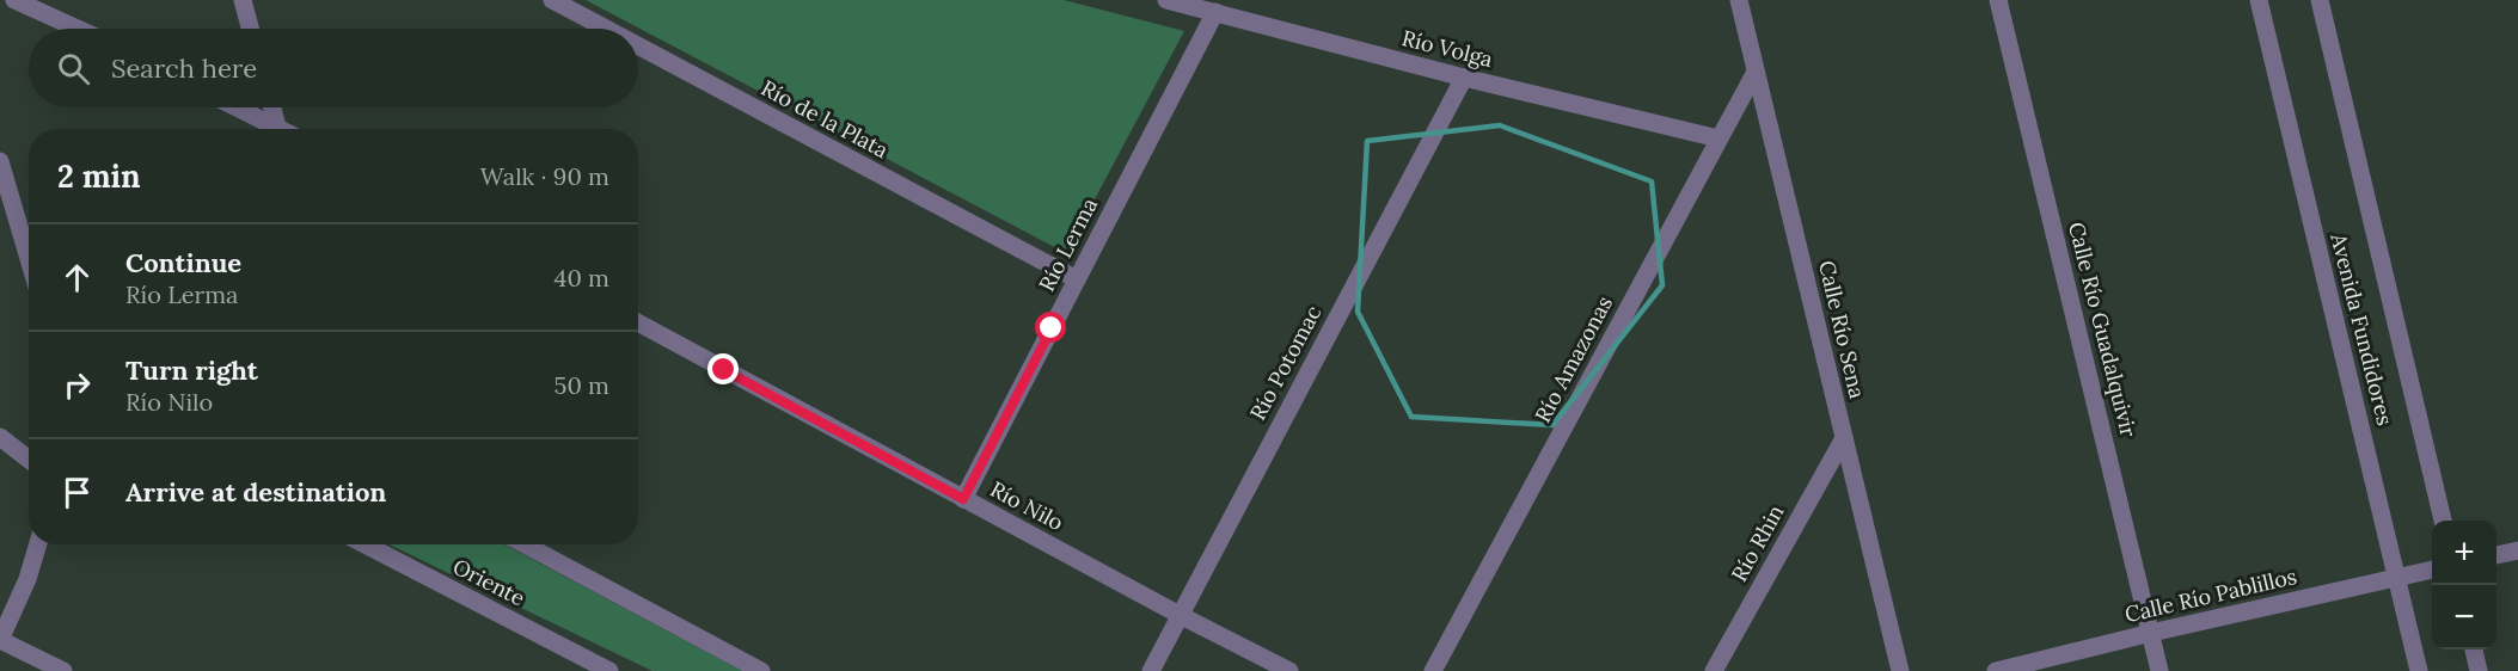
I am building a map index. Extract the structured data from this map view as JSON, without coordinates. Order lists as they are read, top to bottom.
{
  "streets": {
    "street": [
      "Río Volga",
      "Río de la Plata",
      "Río Lerma",
      "Calle Río Sena",
      "Calle Río Guadalquivir",
      "Avenida Fundidores",
      "Río Amazonas",
      "Río Potomac",
      "Río Nilo",
      "Río Rhin",
      "Oriente",
      "Calle Río Pablillos"
    ]
  },
  "crossings": [
    ["Río Volga", "Río Lerma"],
    ["Río Volga", "Río Amazonas"],
    ["Río Volga", "Río Potomac"],
    ["Río de la Plata", "Río Lerma"],
    ["Río Lerma", "Río Nilo"],
    ["Calle Río Sena", "Río Amazonas"],
    ["Calle Río Sena", "Río Rhin"],
    ["Calle Río Guadalquivir", "Calle Río Pablillos"],
    ["Avenida Fundidores", "Calle Río Pablillos"],
    ["Río Potomac", "Río Nilo"]
  ],
  "page": {
    "search": "Search here",
    "heading": ["2 min", "Walk · 90 m"],
    "list": [
      ["Continue", "Río Lerma", "40 m"],
      ["Turn right", "Río Nilo", "50 m"],
      "Arrive at destination"
    ],
    "map_buttons": ["+", "−"]
  }
}
